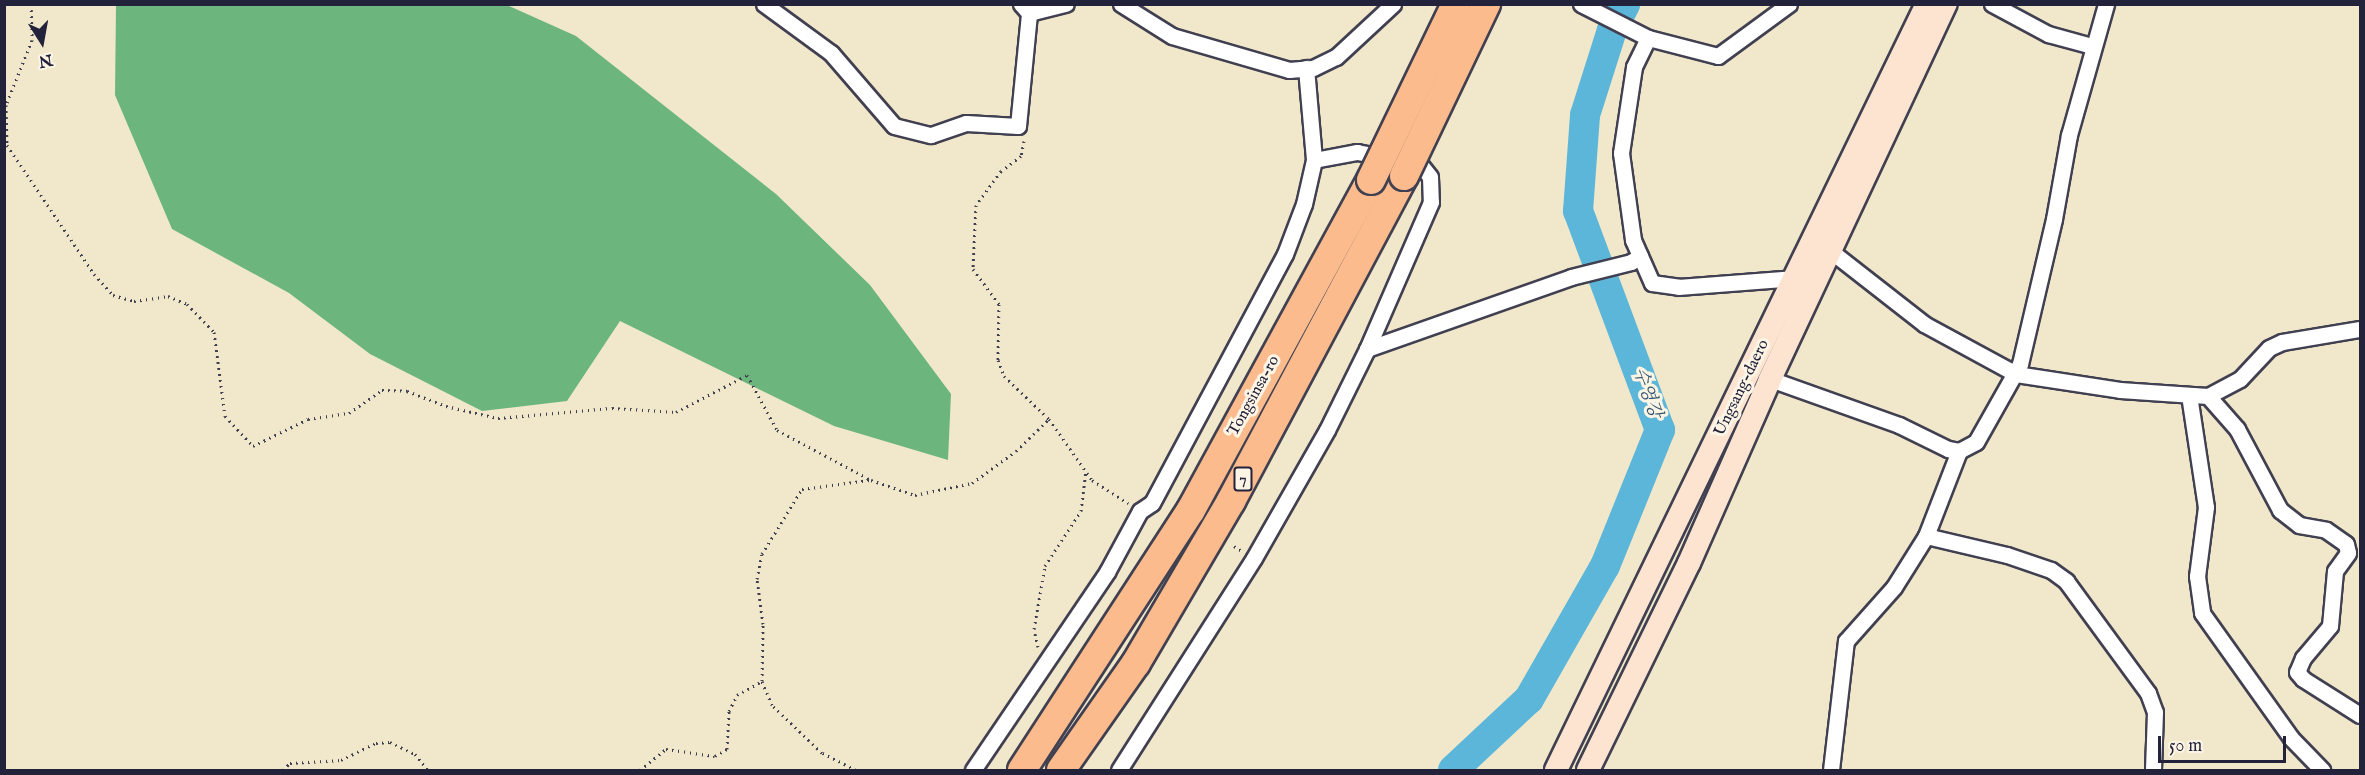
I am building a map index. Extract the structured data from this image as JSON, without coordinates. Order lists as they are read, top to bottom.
{
  "streets": {
    "highway": ["Tongsinsa-ro", "7"],
    "main road": ["Ungsang-daero"]
  },
  "water": ["수영강"],
  "scale_bar": "50 m",
  "north": "bottom"
}
